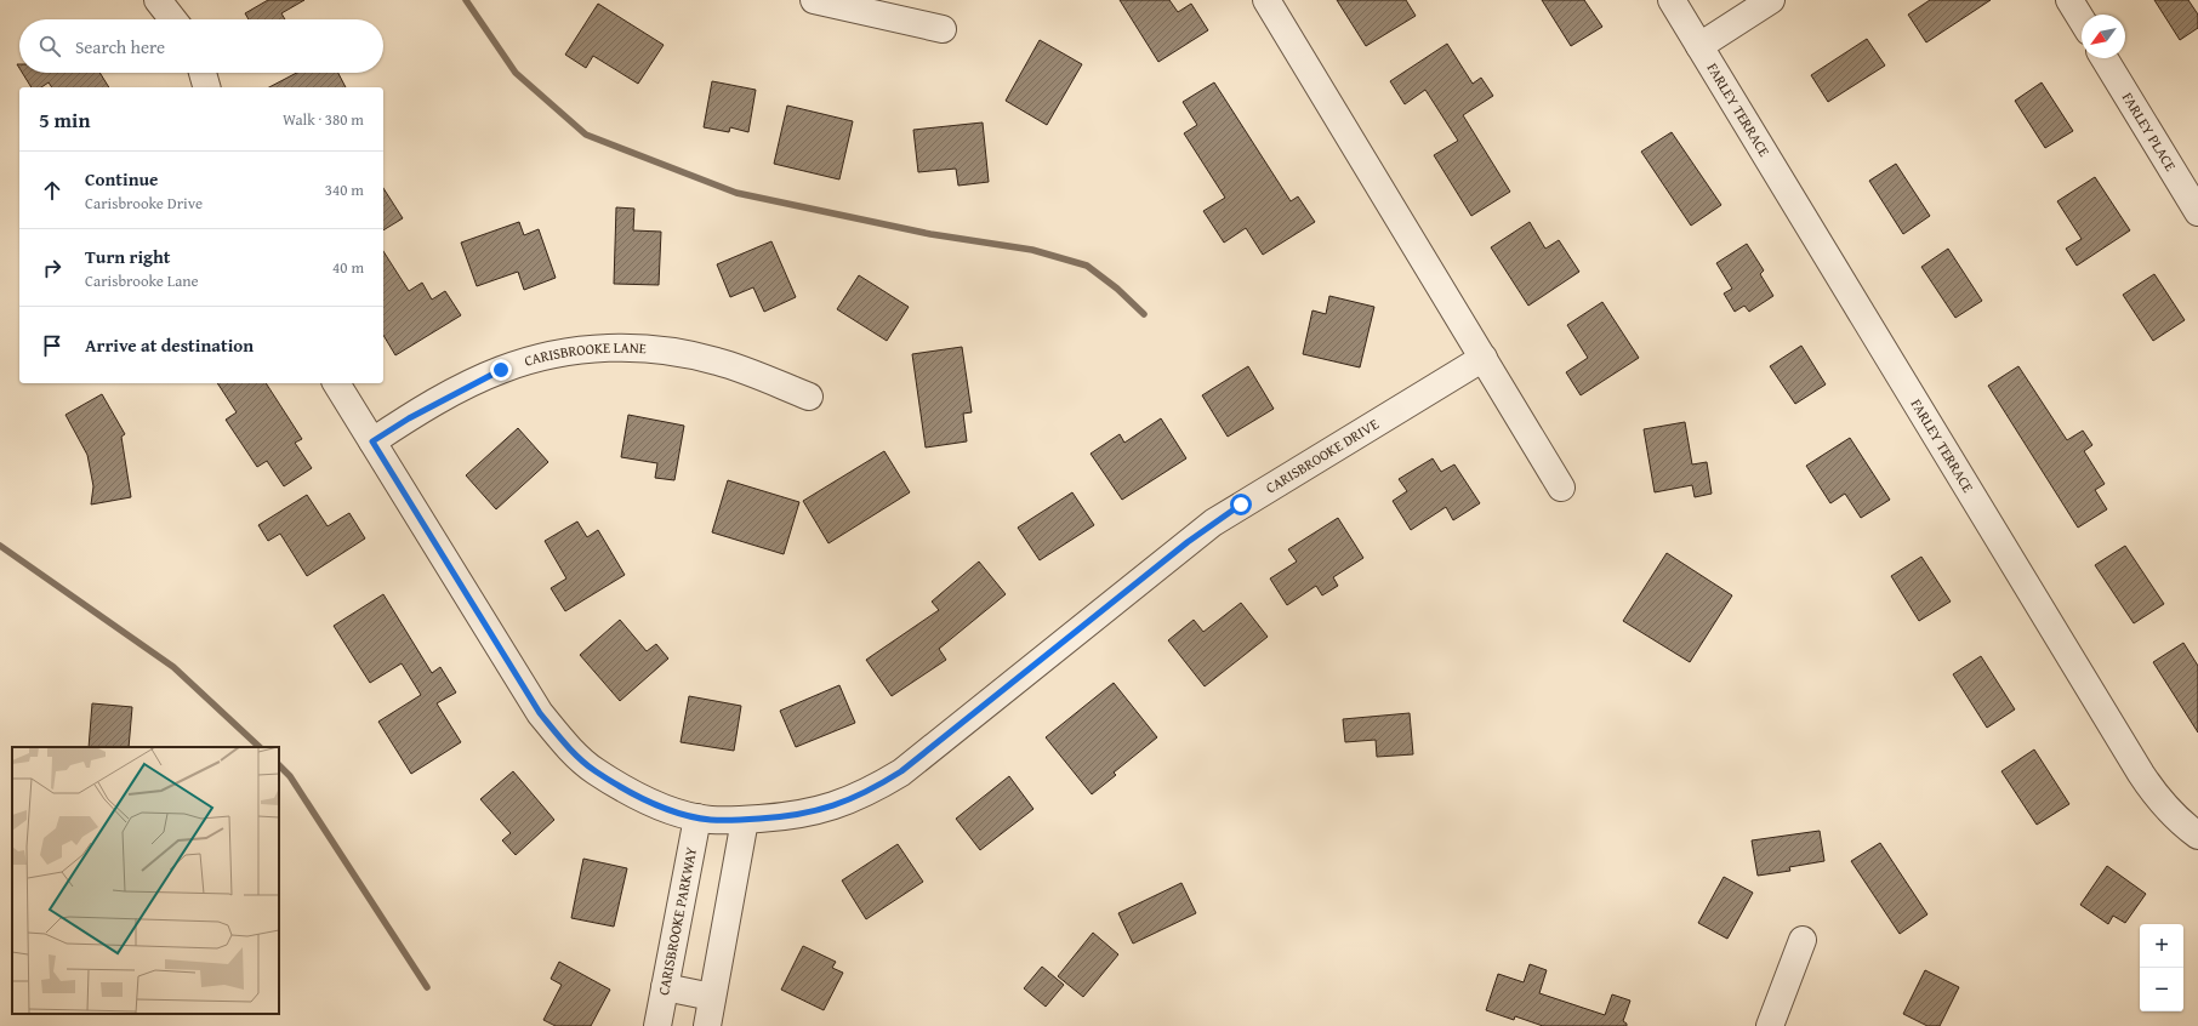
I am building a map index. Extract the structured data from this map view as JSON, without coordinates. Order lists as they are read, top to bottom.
{
  "streets": {
    "street": [
      "FARLEY TERRACE",
      "FARLEY PLACE",
      "CARISBROOKE LANE",
      "CARISBROOKE DRIVE",
      "CARISBROOKE PARKWAY"
    ]
  },
  "crossings": [
    ["CARISBROOKE LANE", "CARISBROOKE DRIVE"],
    ["CARISBROOKE DRIVE", "CARISBROOKE PARKWAY"]
  ],
  "north": "bottom left",
  "page": {
    "search": "Search here",
    "heading": ["5 min", "Walk · 380 m"],
    "list": [
      ["Continue", "Carisbrooke Drive", "340 m"],
      ["Turn right", "Carisbrooke Lane", "40 m"],
      "Arrive at destination"
    ],
    "map_buttons": ["+", "−"]
  }
}
